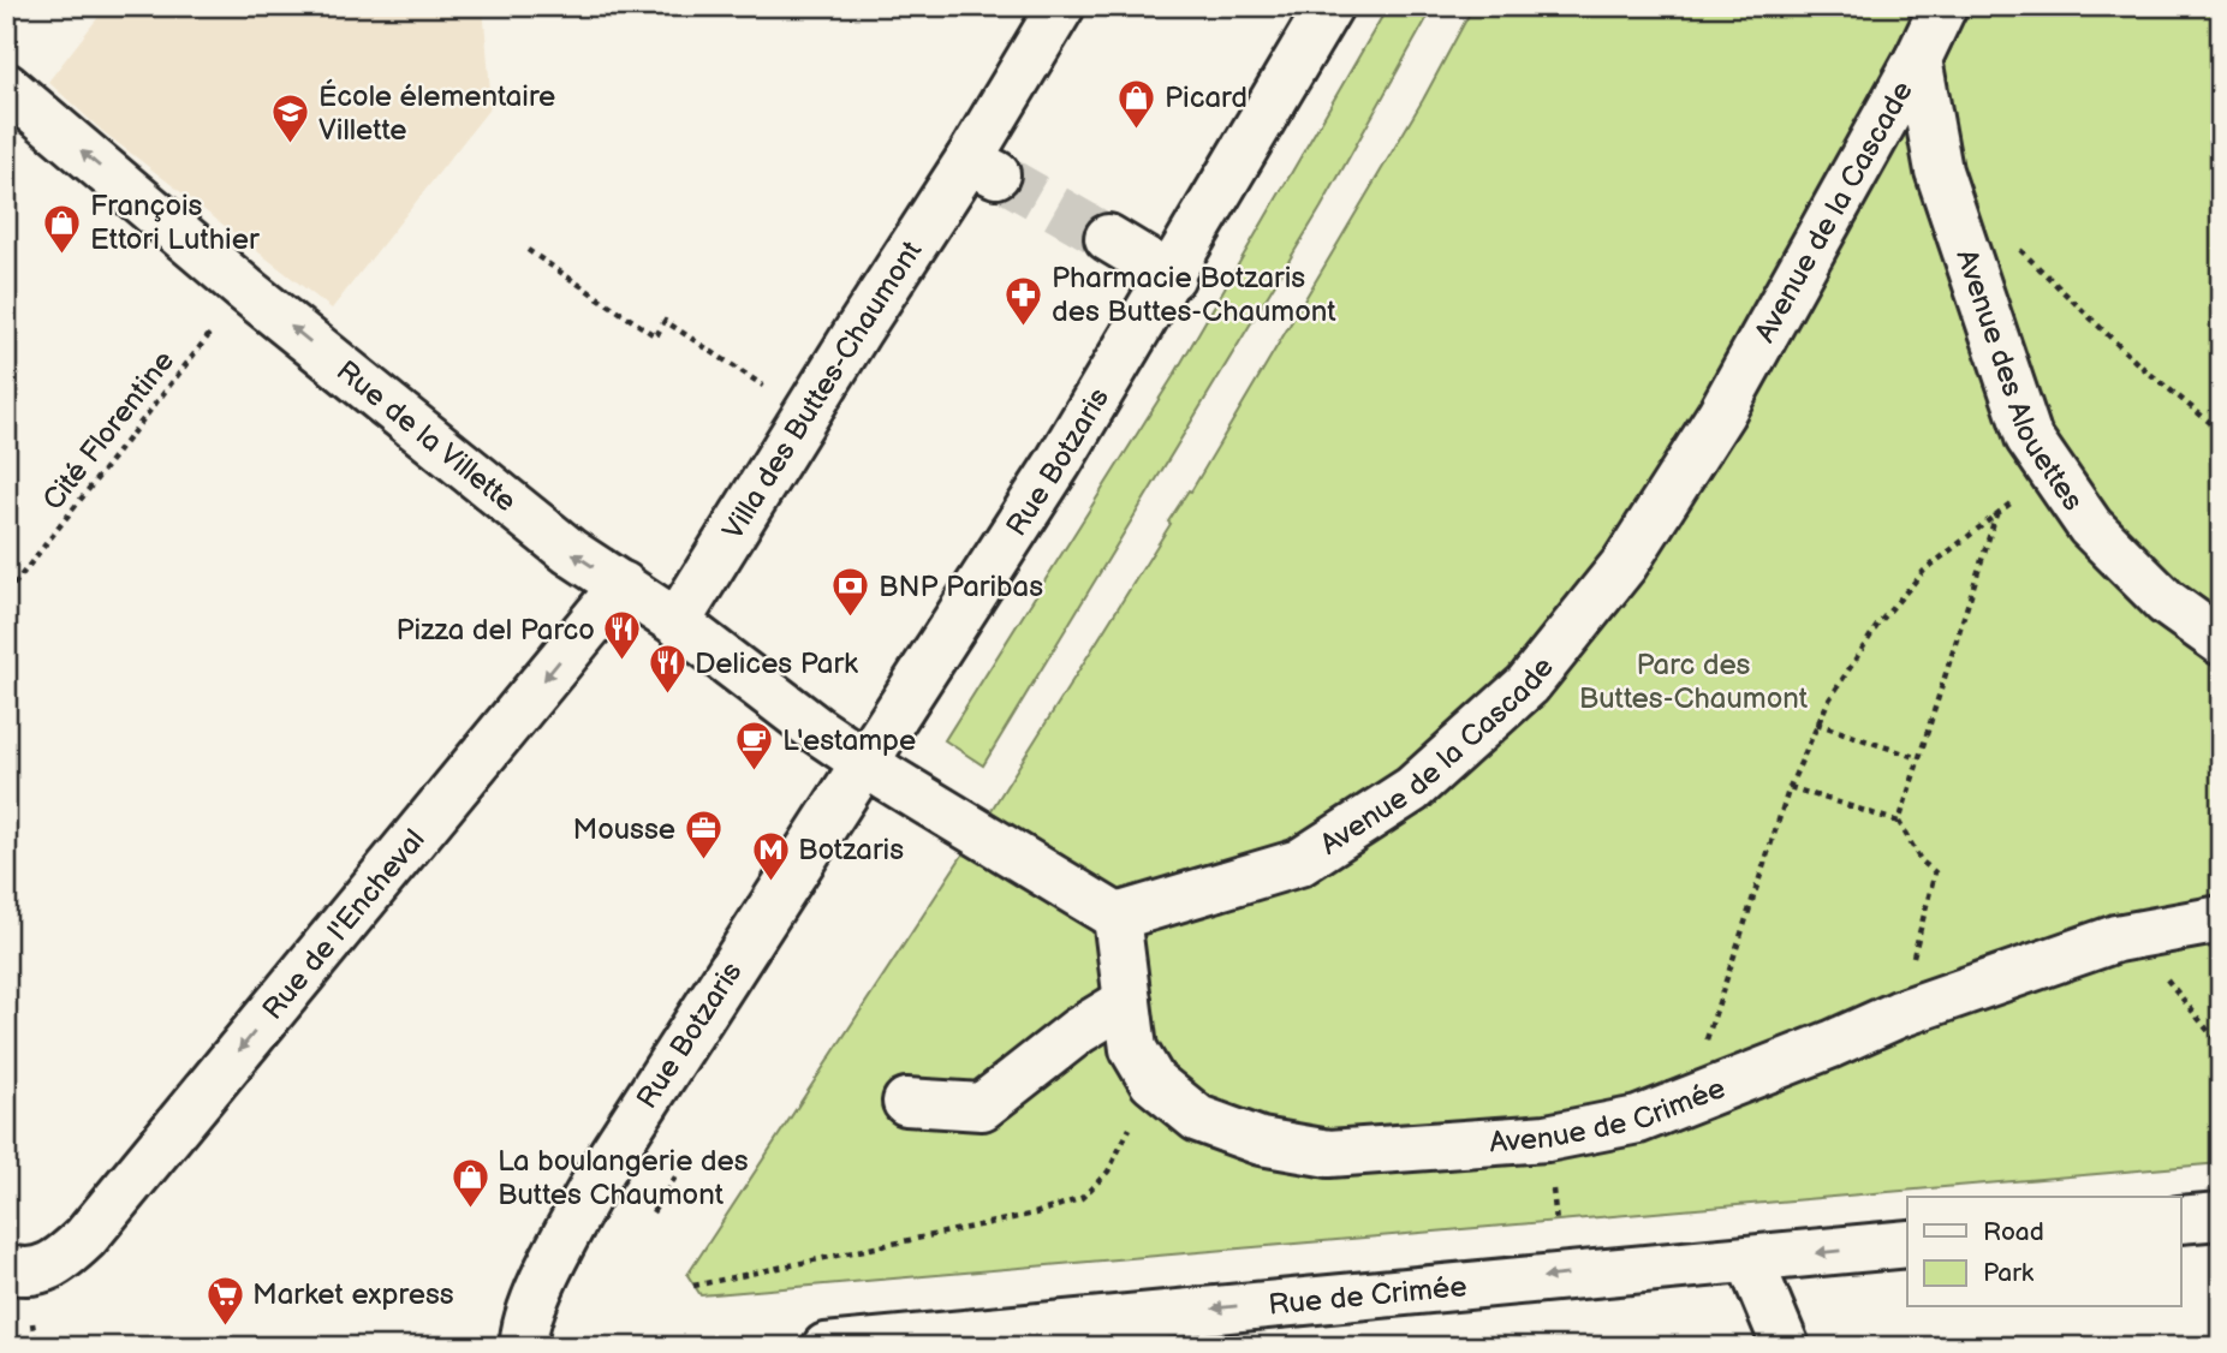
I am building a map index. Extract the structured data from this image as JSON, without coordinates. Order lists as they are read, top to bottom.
{
  "streets": {
    "street": [
      "Avenue de la Cascade",
      "Avenue des Alouettes",
      "Villa des Buttes-Chaumont",
      "Rue de la Villette",
      "Rue Botzaris",
      "Rue de l'Encheval",
      "Avenue de Crimée",
      "Rue de Crimée"
    ],
    "path": ["Cité Florentine"]
  },
  "crossings": [
    ["Avenue de la Cascade", "Avenue des Alouettes"],
    ["Avenue de la Cascade", "Avenue de Crimée"],
    ["Villa des Buttes-Chaumont", "Rue de la Villette"],
    ["Rue de la Villette", "Rue Botzaris"],
    ["Rue de la Villette", "Rue de l'Encheval"]
  ],
  "one_way": ["Rue de la Villette", "Rue de l'Encheval", "Rue de Crimée"],
  "parks": ["Parc des Buttes-Chaumont"],
  "places": {
    "shop": ["Picard", "François Ettori Luthier", "La boulangerie des Buttes Chaumont"],
    "school or university": ["École élementaire Villette"],
    "pharmacy": ["Pharmacie Botzaris des Buttes-Chaumont"],
    "bank": ["BNP Paribas"],
    "restaurant": ["Pizza del Parco", "Delices Park"],
    "cafe": ["L'estampe"],
    "office": ["Mousse"],
    "metro station": ["Botzaris"],
    "supermarket": ["Market express"]
  },
  "legend": ["Road", "Park"]
}
